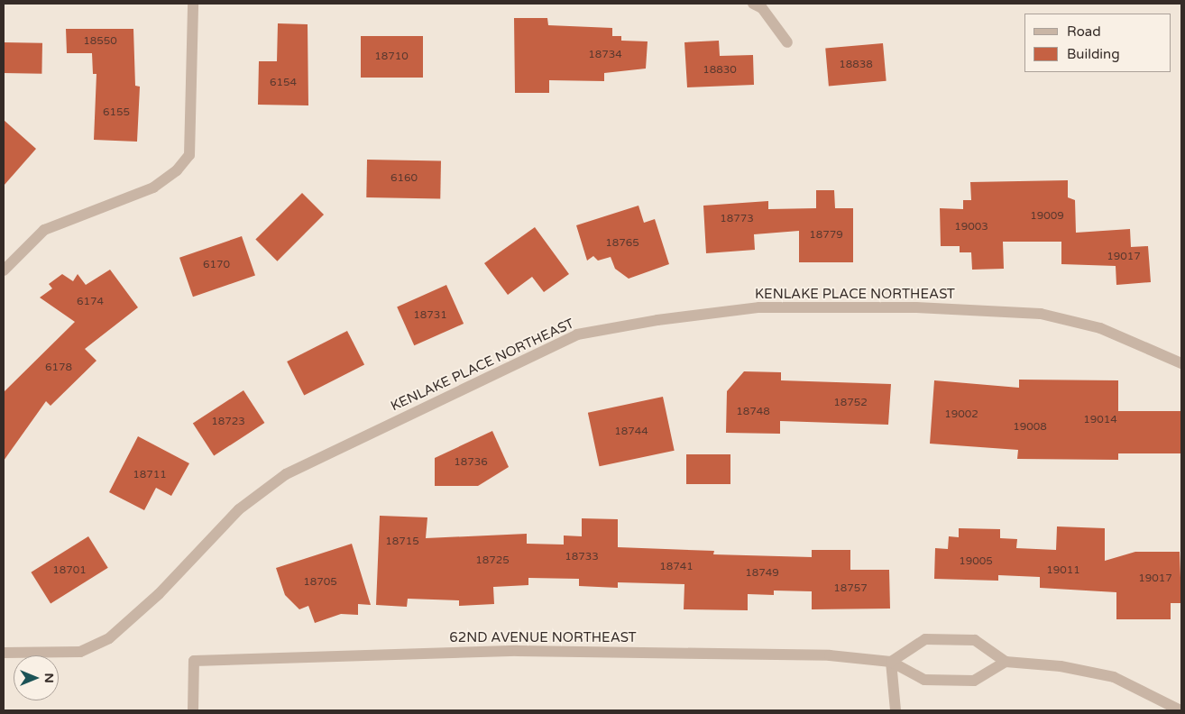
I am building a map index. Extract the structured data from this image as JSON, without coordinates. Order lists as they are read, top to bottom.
{
  "streets": {
    "street": ["KENLAKE PLACE NORTHEAST", "62ND AVENUE NORTHEAST"]
  },
  "house_numbers": [
    "18550",
    "18734",
    "18710",
    "18838",
    "18830",
    "6154",
    "6155",
    "6160",
    "19009",
    "18773",
    "19003",
    "18779",
    "18765",
    "19017",
    "6170",
    "6174",
    "18731",
    "6178",
    "18752",
    "18748",
    "19002",
    "19014",
    "18723",
    "19008",
    "18744",
    "18736",
    "18711",
    "18715",
    "18733",
    "18725",
    "19005",
    "18741",
    "18701",
    "19011",
    "18749",
    "19017",
    "18705",
    "18757"
  ],
  "legend": ["Road", "Building"],
  "north": "right"
}
